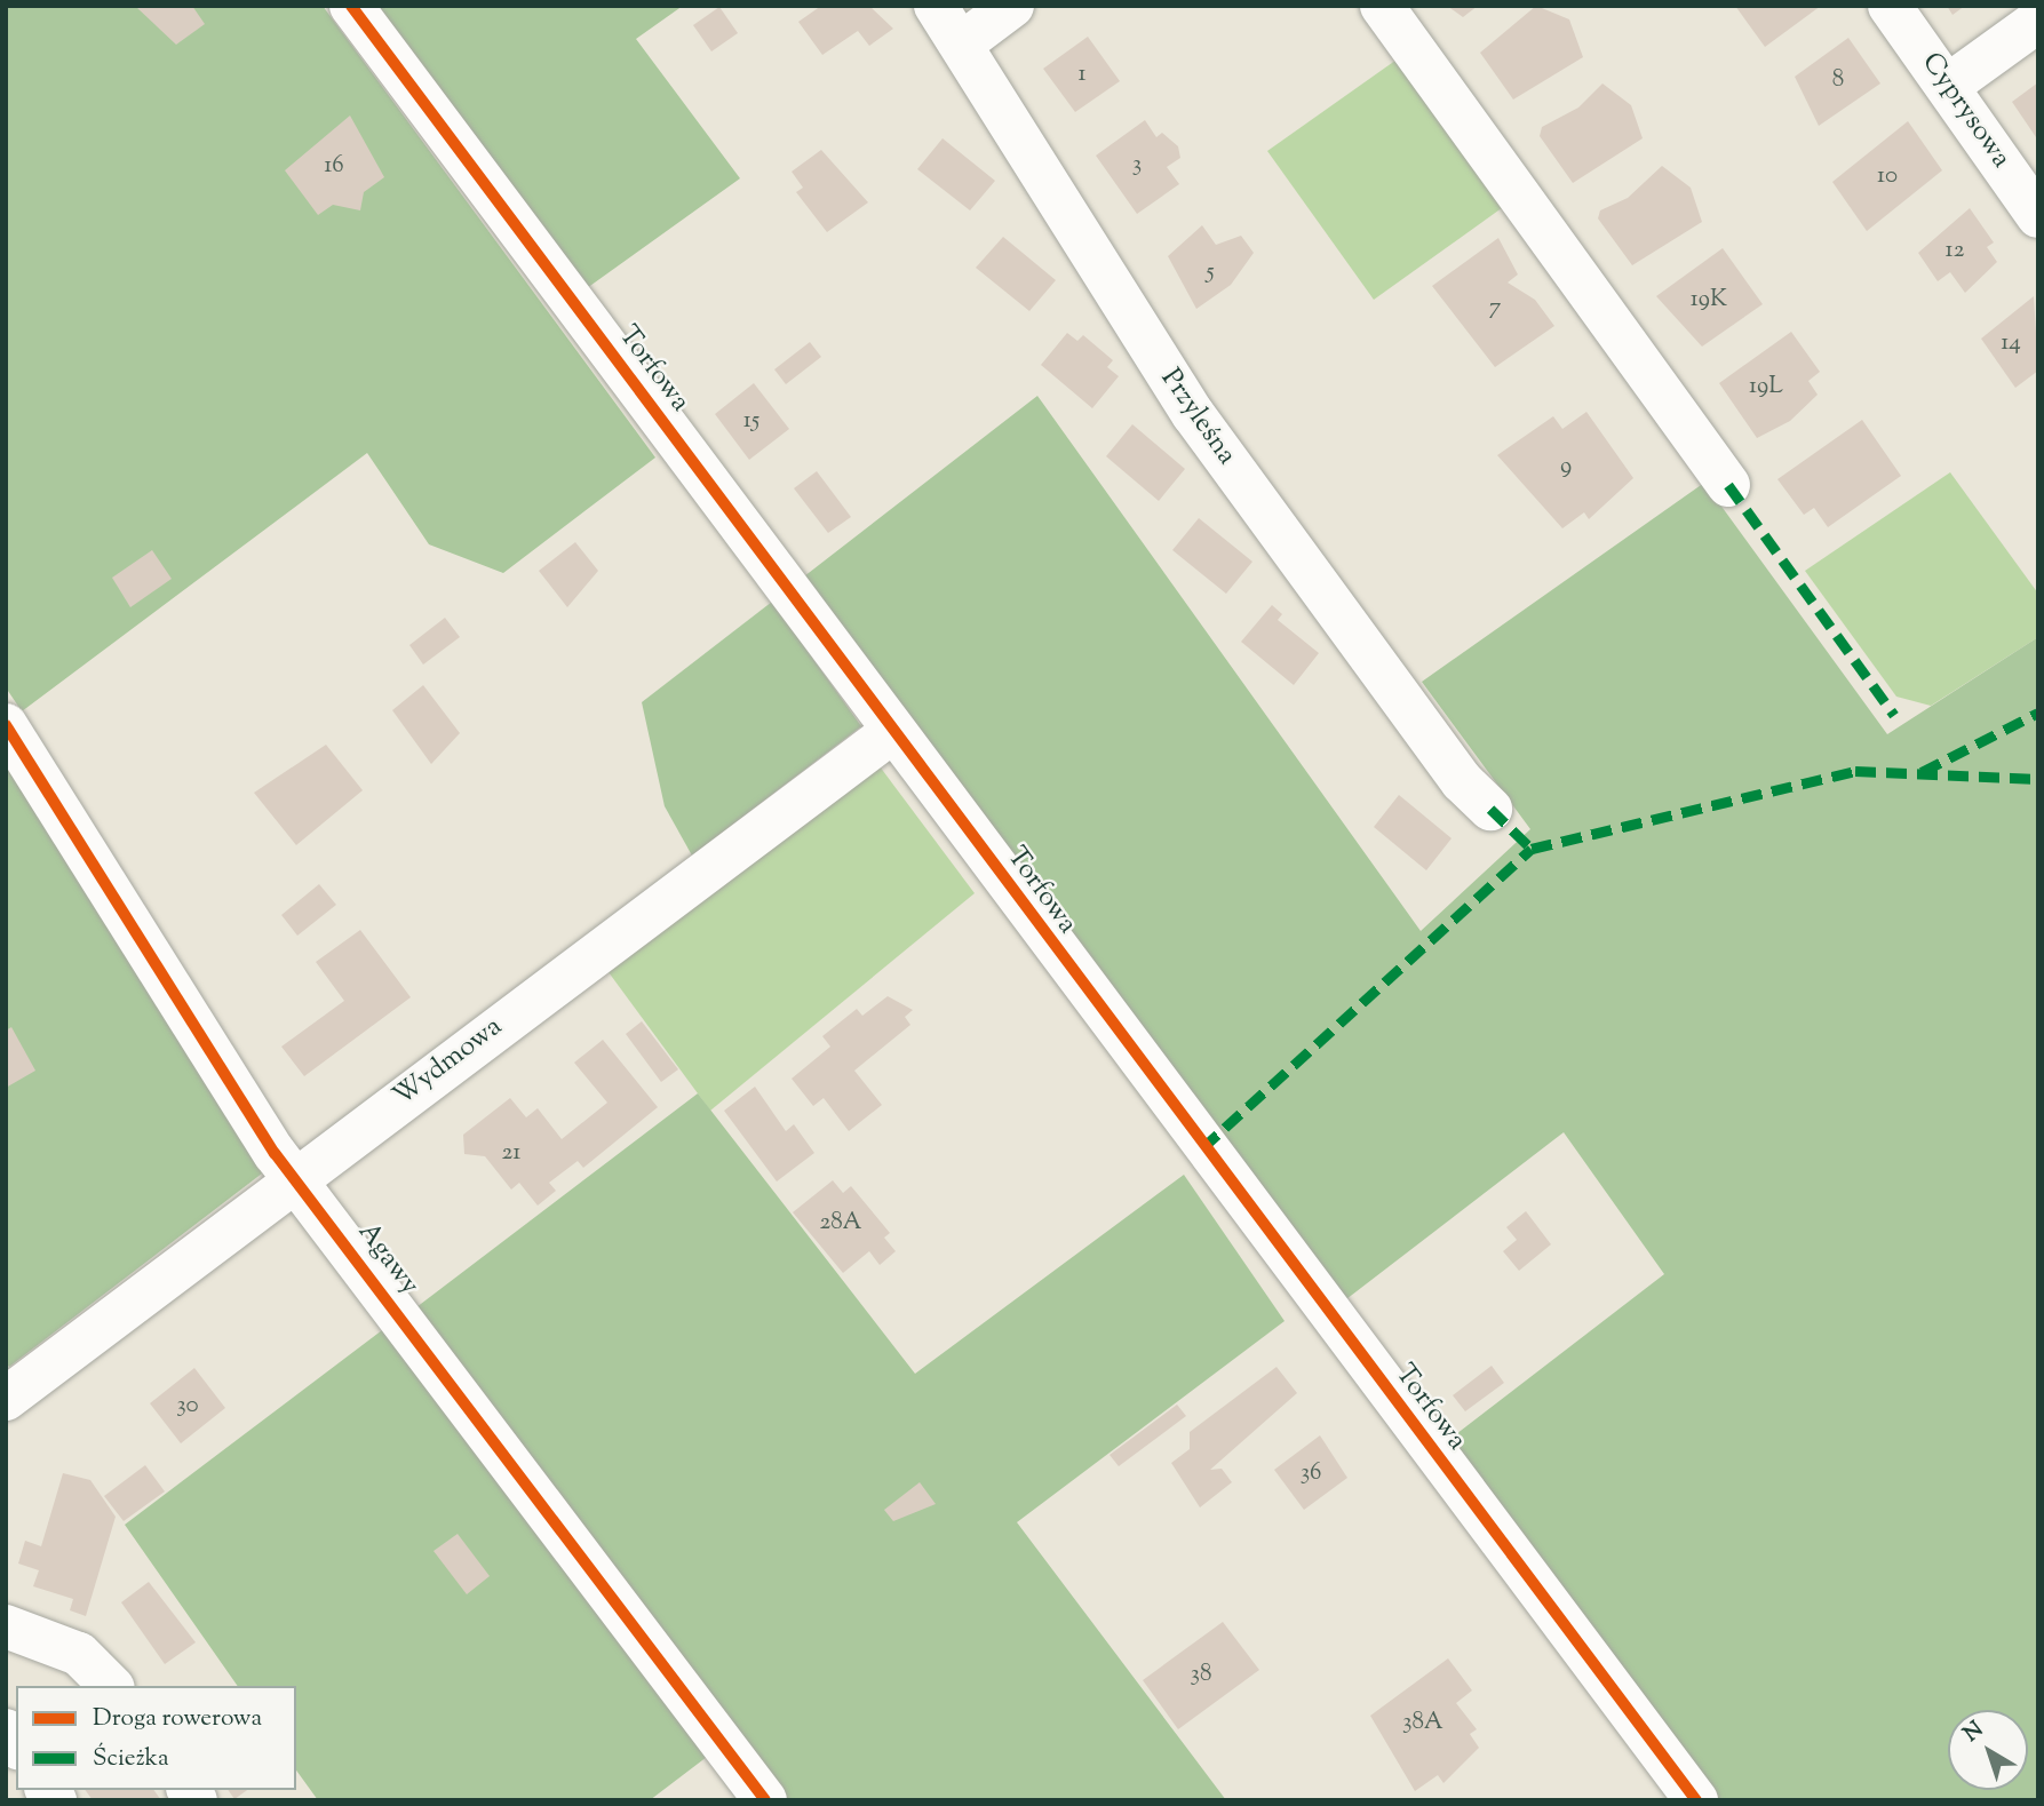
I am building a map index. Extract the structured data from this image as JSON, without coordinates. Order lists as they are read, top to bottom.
{
  "streets": {
    "street": [
      "Cyprysowa",
      "Torfowa",
      "Przyleśna",
      "Wydmowa",
      "Agawy"
    ]
  },
  "crossings": [
    ["Torfowa", "Wydmowa"],
    ["Wydmowa", "Agawy"]
  ],
  "house_numbers": [
    "1",
    "8",
    "3",
    "16",
    "10",
    "12",
    "5",
    "19K",
    "7",
    "14",
    "19L",
    "15",
    "9",
    "21",
    "28A",
    "30",
    "36",
    "38",
    "38A"
  ],
  "legend": ["Droga rowerowa", "Ścieżka"],
  "north": "top left"
}
